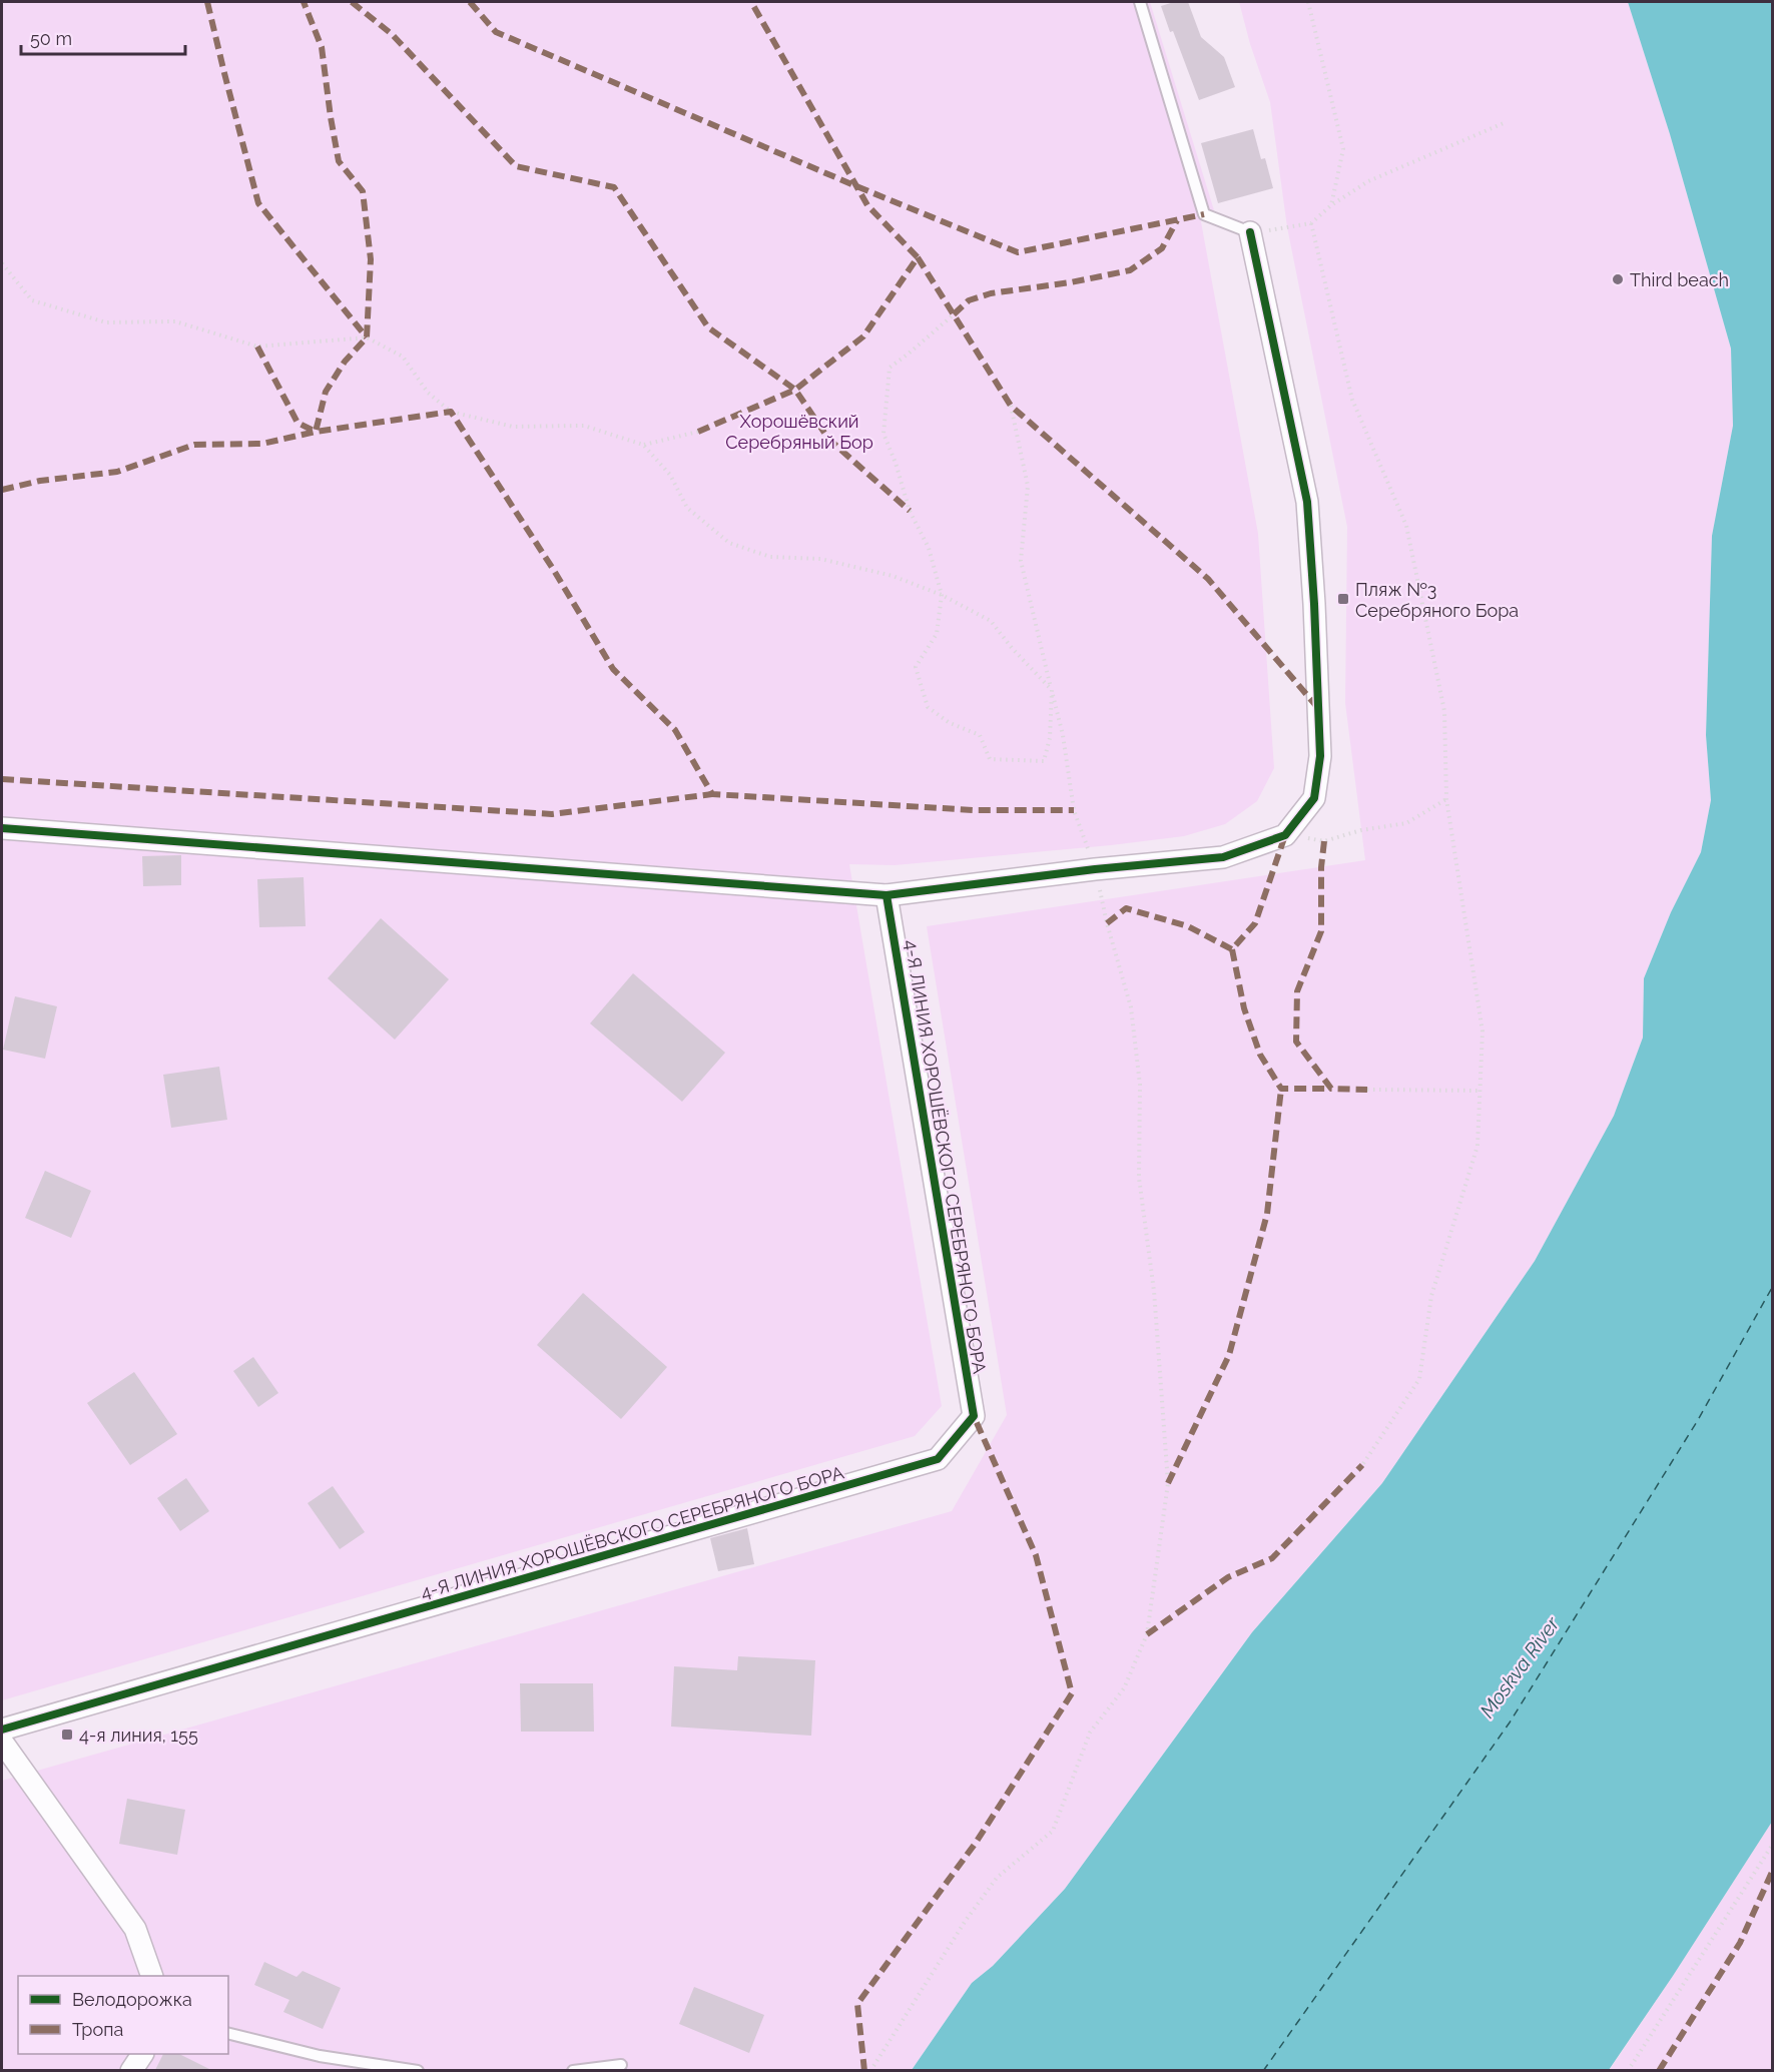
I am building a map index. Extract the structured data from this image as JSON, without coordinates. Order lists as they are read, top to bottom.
{
  "streets": {
    "street": ["4-Я ЛИНИЯ ХОРОШЁВСКОГО СЕРЕБРЯНОГО БОРА"]
  },
  "water": ["Moskva River"],
  "parks": ["Хорошёвский Серебряный Бор"],
  "places": {
    "other": ["Third beach"],
    "transit": ["Пляж №3 Cеребряного Бора", "4-я линия, 155"]
  },
  "legend": ["Велодорожка", "Тропа"],
  "scale_bar": "50 m"
}
